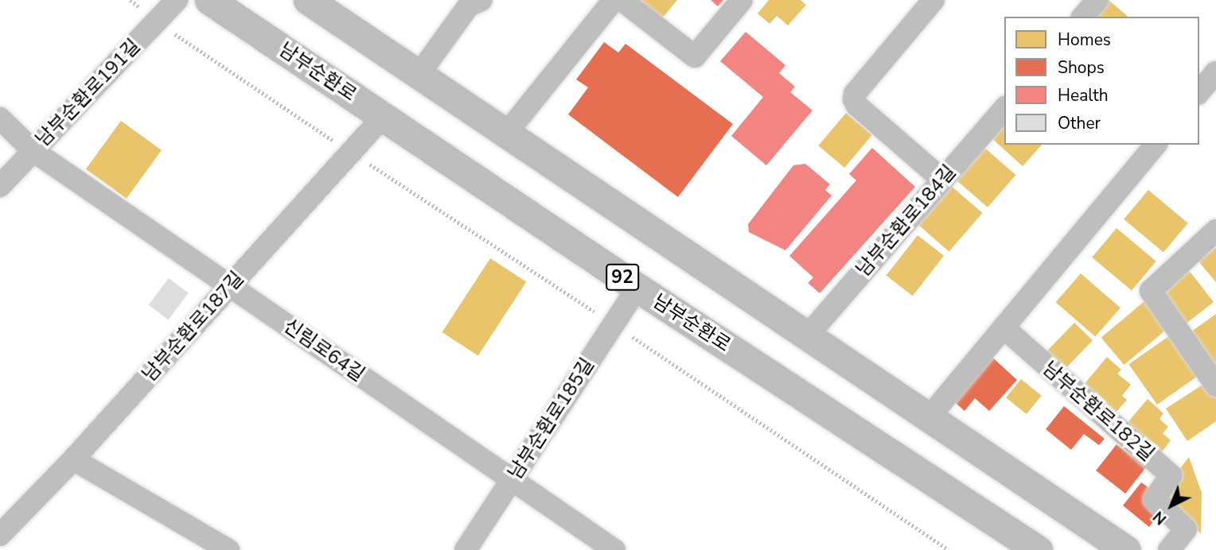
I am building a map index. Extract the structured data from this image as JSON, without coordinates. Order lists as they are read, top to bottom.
{
  "streets": {
    "main road": ["남부순환로", "92"],
    "street": [
      "남부순환로191길",
      "남부순환로184길",
      "남부순환로187길",
      "신림로64길",
      "남부순환로182길",
      "남부순환로185길"
    ]
  },
  "crossings": [
    ["남부순환로", "남부순환로187길"],
    ["남부순환로", "남부순환로185길"],
    ["남부순환로191길", "신림로64길"],
    ["남부순환로187길", "신림로64길"],
    ["신림로64길", "남부순환로185길"]
  ],
  "legend": [
    "Homes",
    "Shops",
    "Health",
    "Other"
  ],
  "north": "bottom left"
}
